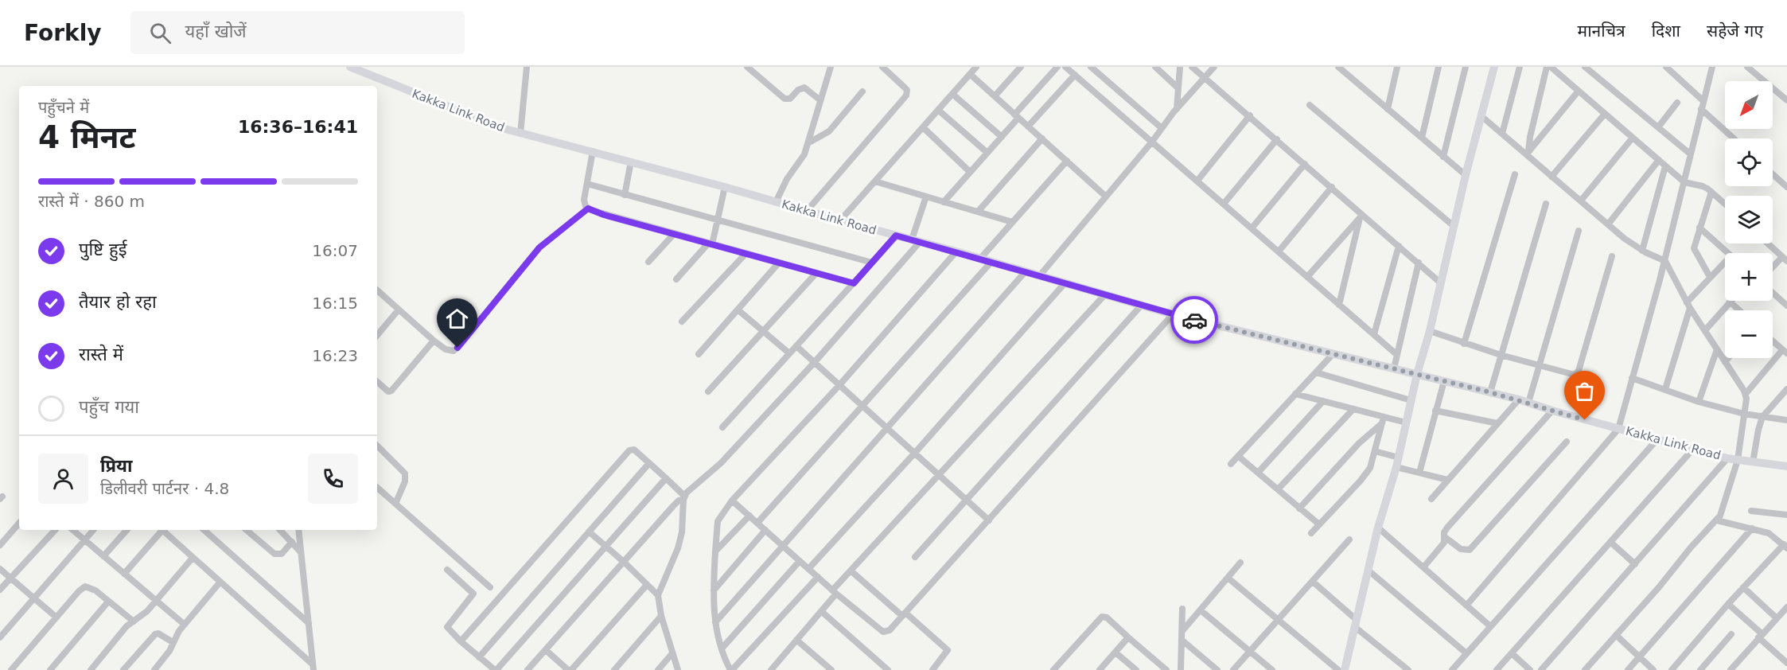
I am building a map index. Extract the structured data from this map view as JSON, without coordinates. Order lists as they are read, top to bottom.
{
  "streets": {
    "street": ["Kakka Link Road"]
  },
  "north": "bottom left",
  "page": {
    "header": "Forkly",
    "search": "यहाँ खोजें",
    "nav": ["मानचित्र", "दिशा", "सहेजे गए"],
    "map_buttons": ["+", "−"],
    "heading": ["4 मिनट", "पहुँचने में", "16:36–16:41"],
    "panel": ["प्रिया", "डिलीवरी पार्टनर · 4.8"],
    "bar": "रास्ते में · 860 m",
    "list": [
      ["पुष्टि हुई", "16:07"],
      ["तैयार हो रहा", "16:15"],
      ["रास्ते में", "16:23"],
      "पहुँच गया"
    ]
  }
}
